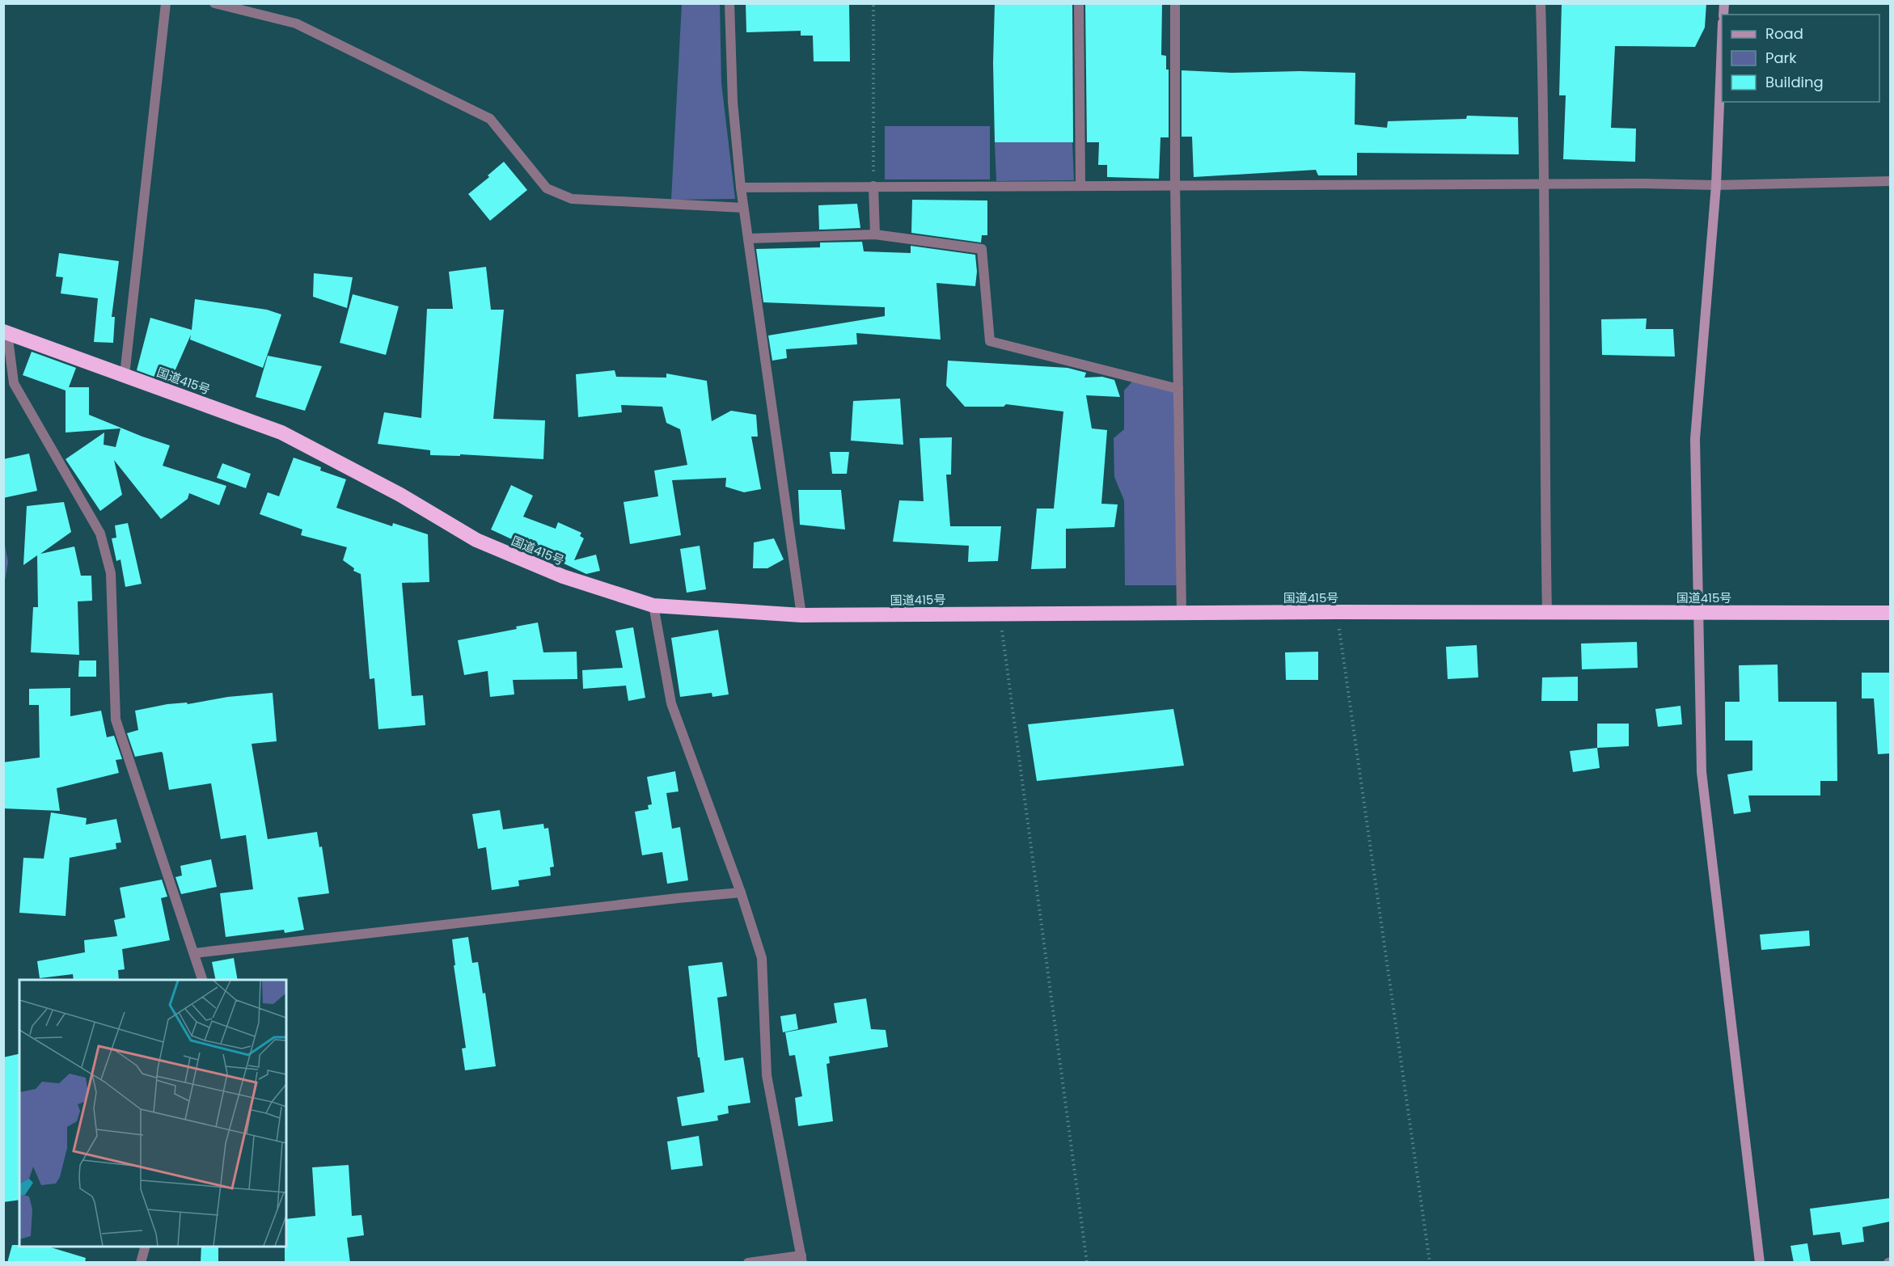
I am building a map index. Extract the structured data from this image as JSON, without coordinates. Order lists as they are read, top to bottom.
{
  "streets": {
    "highway": ["国道415号"]
  },
  "legend": ["Road", "Park", "Building"]
}
